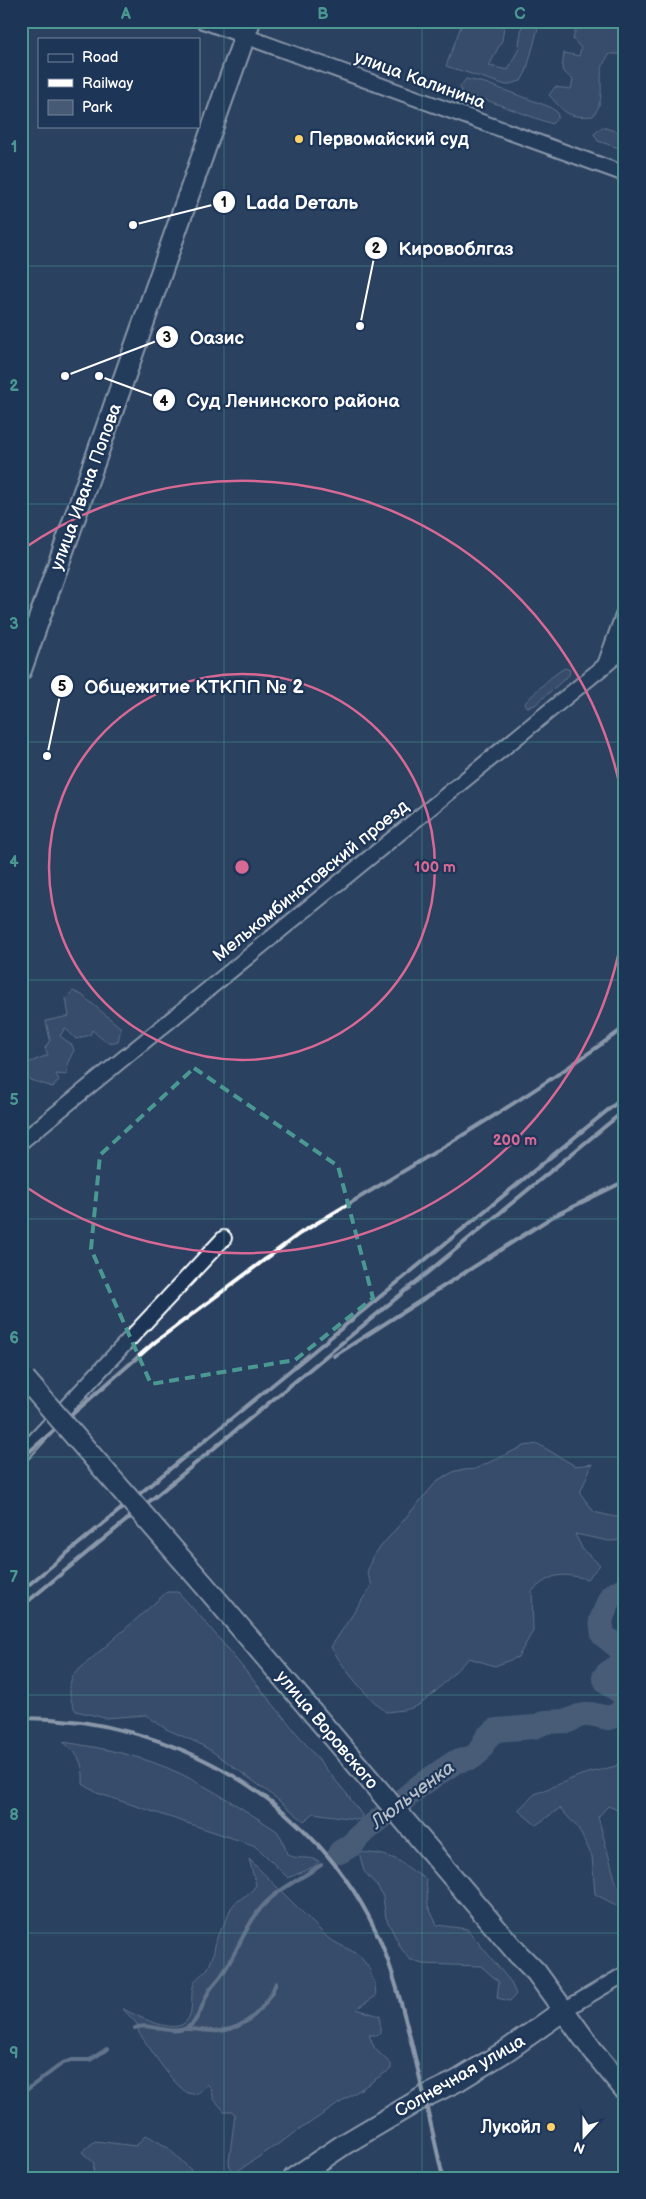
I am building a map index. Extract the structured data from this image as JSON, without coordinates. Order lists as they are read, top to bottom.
{
  "streets": {
    "main road": ["улица Ивана Попова", "улица Воровского", "Солнечная улица"],
    "street": ["улица Калинина", "Мелькомбинатовский проезд"]
  },
  "crossings": [
    ["улица Калинина", "улица Ивана Попова"],
    ["улица Воровского", "Солнечная улица"]
  ],
  "water": ["Люльченка"],
  "places": [
    "Первомайский суд",
    "Lada Dеталь",
    "Кировоблгаз",
    "Оазис",
    "Суд Ленинского района",
    "Общежитие КТКПП № 2",
    "Лукойл"
  ],
  "legend": ["Road", "Railway", "Park"],
  "north": "bottom",
  "grid": {
    "columns": ["A", "B", "C"],
    "rows": [
      "1",
      "2",
      "3",
      "4",
      "5",
      "6",
      "7",
      "8",
      "9"
    ]
  },
  "rings": ["100 m", "200 m"]
}
